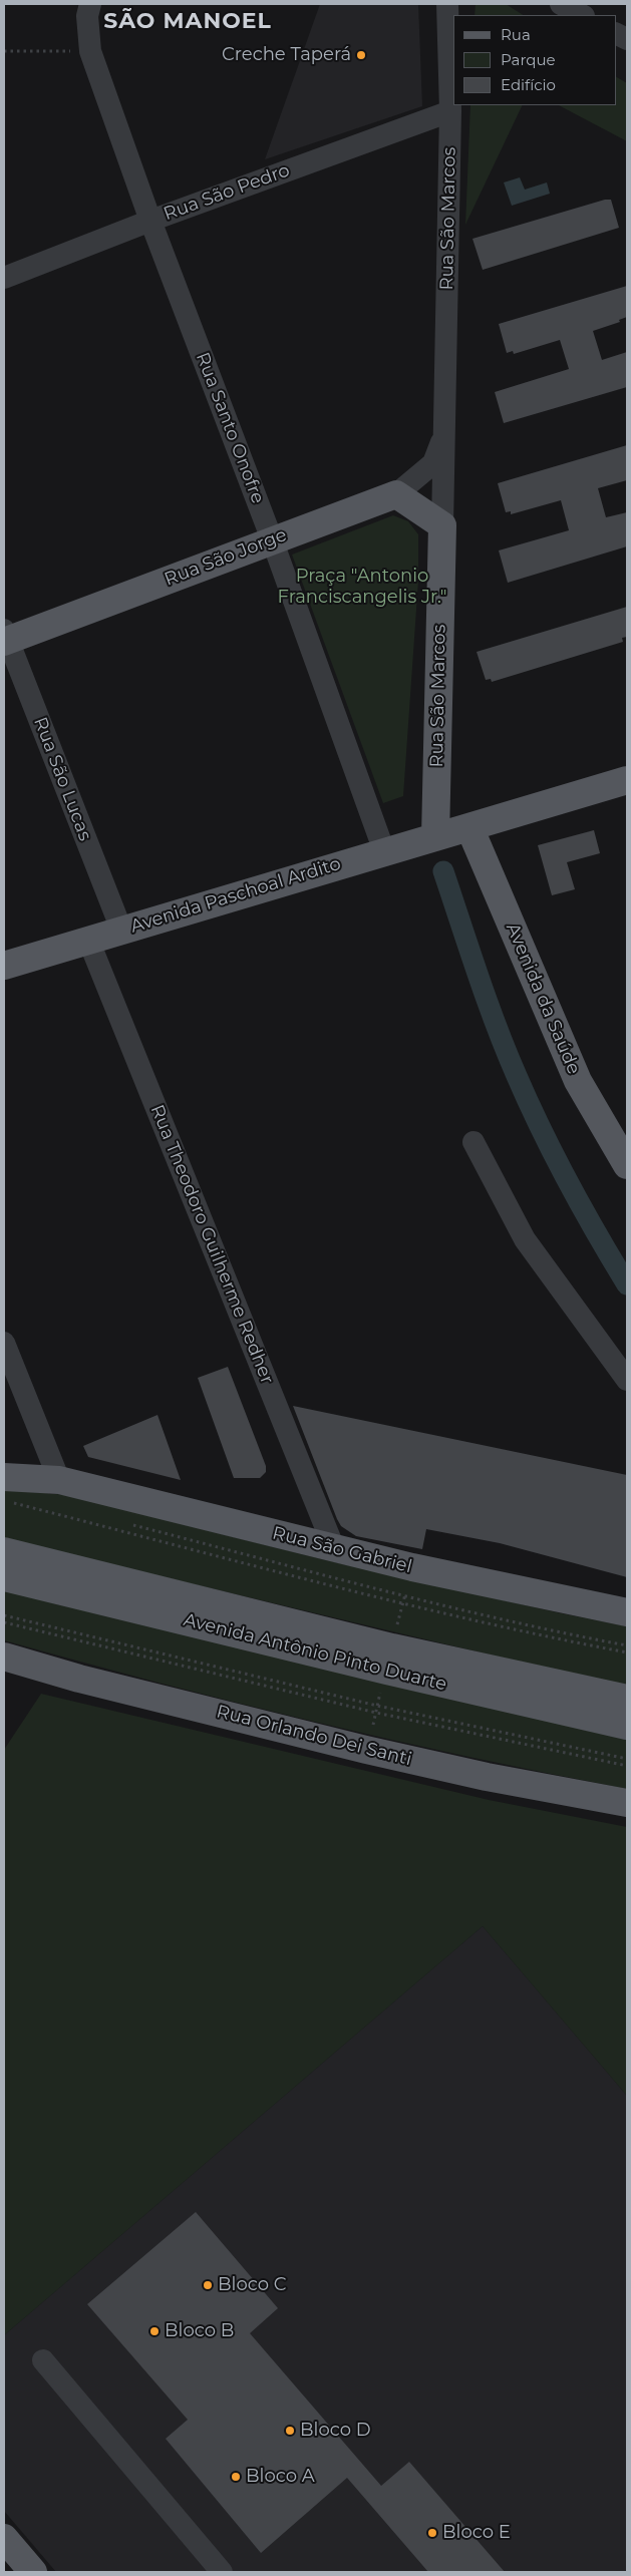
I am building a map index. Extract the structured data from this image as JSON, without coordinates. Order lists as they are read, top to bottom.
{
  "streets": {
    "main road": [
      "Rua São Marcos",
      "Rua São Jorge",
      "Avenida Paschoal Ardito",
      "Avenida da Saúde",
      "Rua São Gabriel",
      "Avenida Antônio Pinto Duarte",
      "Rua Orlando Dei Santi"
    ],
    "street": [
      "Rua São Pedro",
      "Rua Santo Onofre",
      "Rua São Lucas",
      "Rua Theodoro Guilherme Redher"
    ]
  },
  "crossings": [
    ["Rua São Pedro", "Rua São Marcos"],
    ["Rua São Pedro", "Rua Santo Onofre"],
    ["Rua São Marcos", "Rua São Jorge"],
    ["Rua São Marcos", "Avenida Paschoal Ardito"],
    ["Rua Santo Onofre", "Rua São Jorge"],
    ["Rua Santo Onofre", "Avenida Paschoal Ardito"],
    ["Rua São Jorge", "Rua São Lucas"],
    ["Rua São Lucas", "Avenida Paschoal Ardito"],
    ["Avenida Paschoal Ardito", "Avenida da Saúde"],
    ["Avenida Paschoal Ardito", "Rua Theodoro Guilherme Redher"],
    ["Rua Theodoro Guilherme Redher", "Rua São Gabriel"]
  ],
  "districts": ["SÃO MANOEL"],
  "parks": ["Praça \"Antonio Franciscangelis Jr.\""],
  "places": [
    "Creche Taperá",
    "Bloco C",
    "Bloco B",
    "Bloco D",
    "Bloco A",
    "Bloco E"
  ],
  "legend": ["Rua", "Parque", "Edifício"]
}
